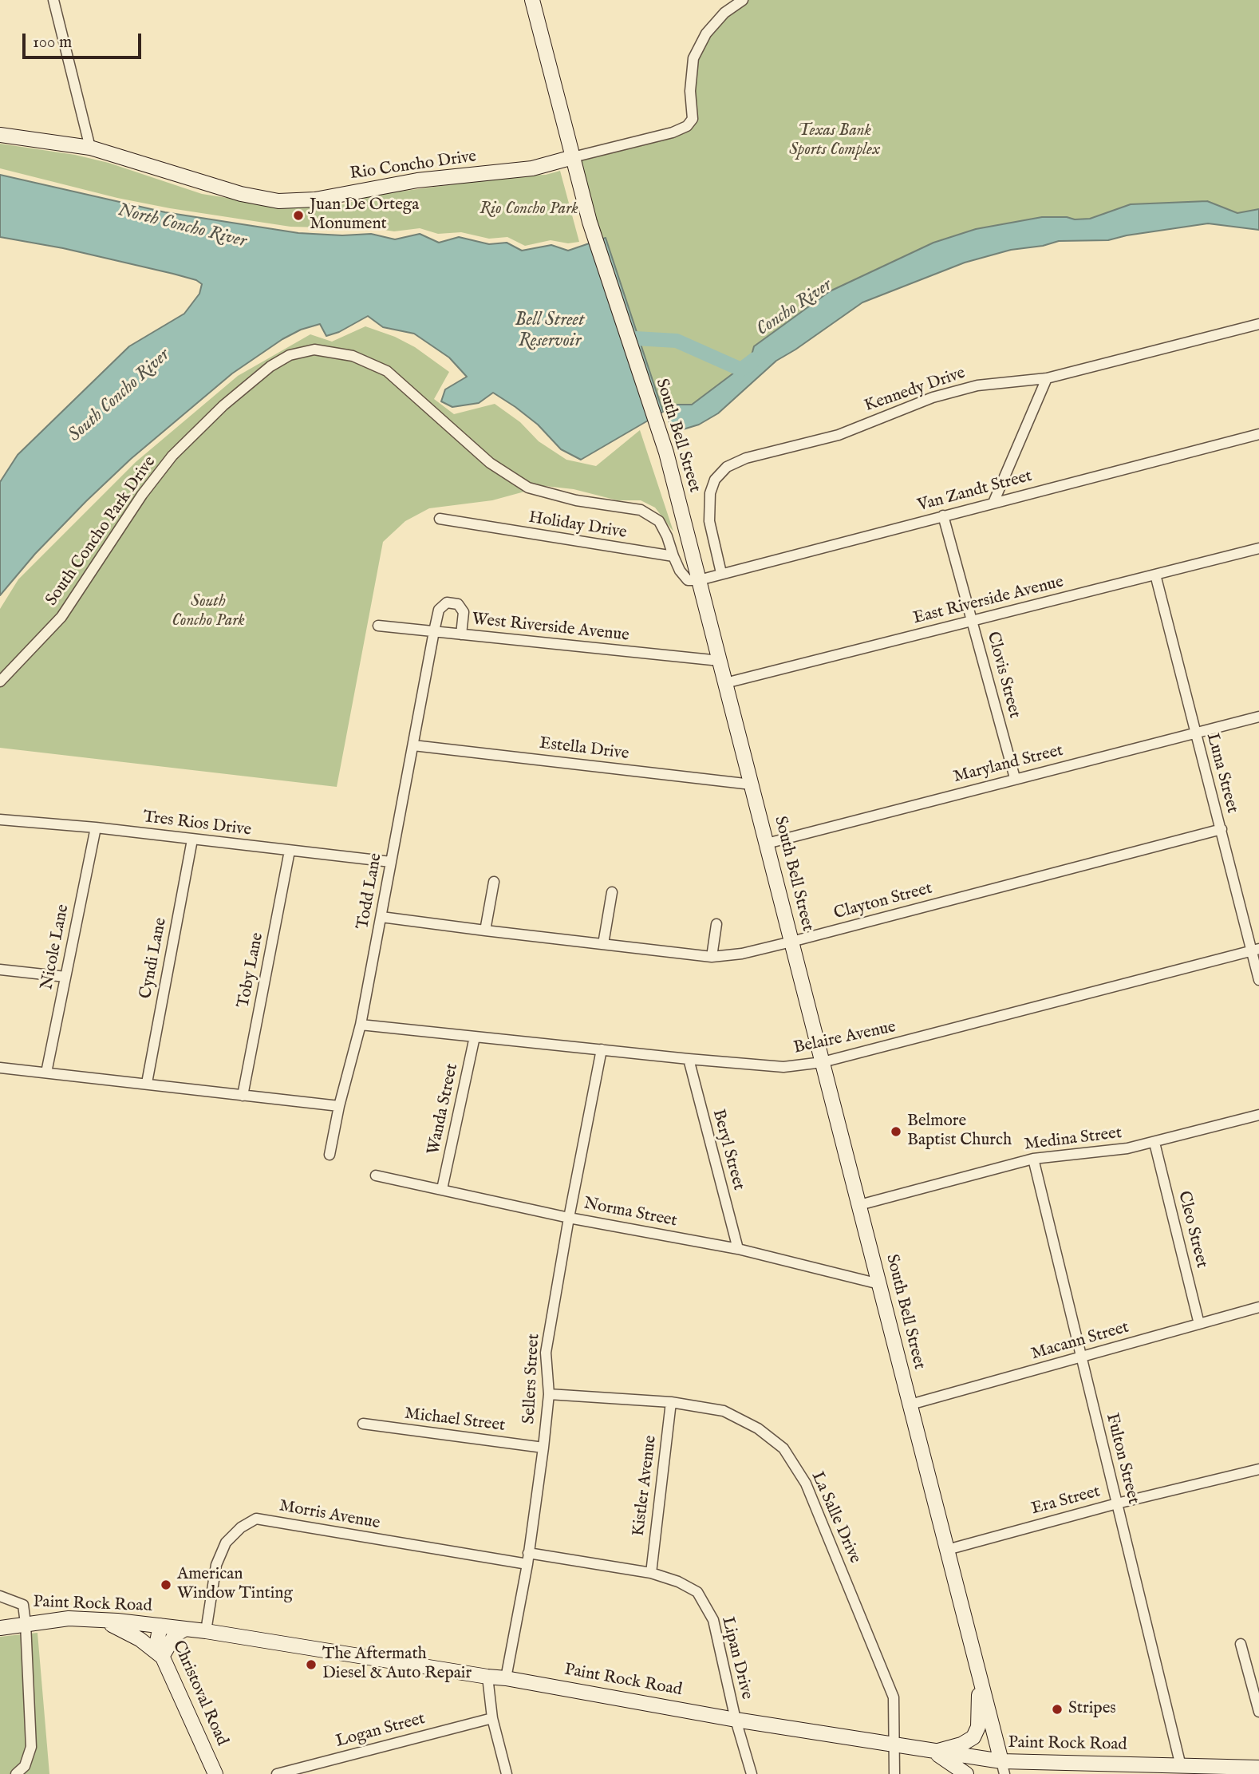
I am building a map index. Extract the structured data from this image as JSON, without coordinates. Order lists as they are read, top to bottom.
{
  "streets": {
    "main road": [
      "Rio Concho Drive",
      "South Bell Street",
      "Paint Rock Road",
      "Christoval Road"
    ],
    "street": [
      "Kennedy Drive",
      "Van Zandt Street",
      "Holiday Drive",
      "South Concho Park Drive",
      "East Riverside Avenue",
      "West Riverside Avenue",
      "Clovis Street",
      "Estella Drive",
      "Maryland Street",
      "Luna Street",
      "Tres Rios Drive",
      "Todd Lane",
      "Clayton Street",
      "Nicole Lane",
      "Cyndi Lane",
      "Toby Lane",
      "Belaire Avenue",
      "Wanda Street",
      "Medina Street",
      "Beryl Street",
      "Norma Street",
      "Cleo Street",
      "Macann Street",
      "Sellers Street",
      "Michael Street",
      "Fulton Street",
      "Kistler Avenue",
      "Era Street",
      "Morris Avenue",
      "La Salle Drive",
      "Lipan Drive",
      "Logan Street"
    ]
  },
  "crossings": [
    ["Rio Concho Drive", "South Bell Street"],
    ["Kennedy Drive", "Van Zandt Street"],
    ["South Bell Street", "Van Zandt Street"],
    ["South Bell Street", "East Riverside Avenue"],
    ["South Bell Street", "West Riverside Avenue"],
    ["South Bell Street", "Estella Drive"],
    ["South Bell Street", "Maryland Street"],
    ["South Bell Street", "Clayton Street"],
    ["South Bell Street", "Belaire Avenue"],
    ["South Bell Street", "Medina Street"],
    ["South Bell Street", "Norma Street"],
    ["South Bell Street", "Macann Street"],
    ["South Bell Street", "Era Street"],
    ["South Bell Street", "Paint Rock Road"],
    ["Van Zandt Street", "Clovis Street"],
    ["Holiday Drive", "South Concho Park Drive"],
    ["East Riverside Avenue", "Clovis Street"],
    ["East Riverside Avenue", "Luna Street"],
    ["West Riverside Avenue", "Todd Lane"],
    ["Clovis Street", "Maryland Street"],
    ["Estella Drive", "Todd Lane"],
    ["Maryland Street", "Luna Street"],
    ["Luna Street", "Clayton Street"],
    ["Luna Street", "Belaire Avenue"],
    ["Tres Rios Drive", "Todd Lane"],
    ["Tres Rios Drive", "Nicole Lane"],
    ["Tres Rios Drive", "Cyndi Lane"],
    ["Tres Rios Drive", "Toby Lane"],
    ["Todd Lane", "Clayton Street"],
    ["Todd Lane", "Belaire Avenue"],
    ["Belaire Avenue", "Wanda Street"],
    ["Belaire Avenue", "Beryl Street"],
    ["Belaire Avenue", "Sellers Street"],
    ["Wanda Street", "Norma Street"],
    ["Medina Street", "Cleo Street"],
    ["Medina Street", "Fulton Street"],
    ["Beryl Street", "Norma Street"],
    ["Norma Street", "Sellers Street"],
    ["Cleo Street", "Macann Street"],
    ["Macann Street", "Fulton Street"],
    ["Sellers Street", "Michael Street"],
    ["Sellers Street", "Morris Avenue"],
    ["Sellers Street", "La Salle Drive"],
    ["Sellers Street", "Paint Rock Road"],
    ["Sellers Street", "Lipan Drive"],
    ["Fulton Street", "Era Street"],
    ["Fulton Street", "Paint Rock Road"],
    ["Kistler Avenue", "La Salle Drive"],
    ["Kistler Avenue", "Lipan Drive"],
    ["Morris Avenue", "Paint Rock Road"],
    ["La Salle Drive", "Paint Rock Road"],
    ["Paint Rock Road", "Lipan Drive"],
    ["Paint Rock Road", "Christoval Road"]
  ],
  "water": [
    "North Concho River",
    "Concho River",
    "Bell Street Reservoir",
    "South Concho River"
  ],
  "parks": ["Texas Bank Sports Complex", "Rio Concho Park", "South Concho Park"],
  "places": [
    "Juan De Ortega Monument",
    "Belmore Baptist Church",
    "American Window Tinting",
    "The Aftermath Diesel & Auto Repair",
    "Stripes"
  ],
  "scale_bar": "100 m"
}
